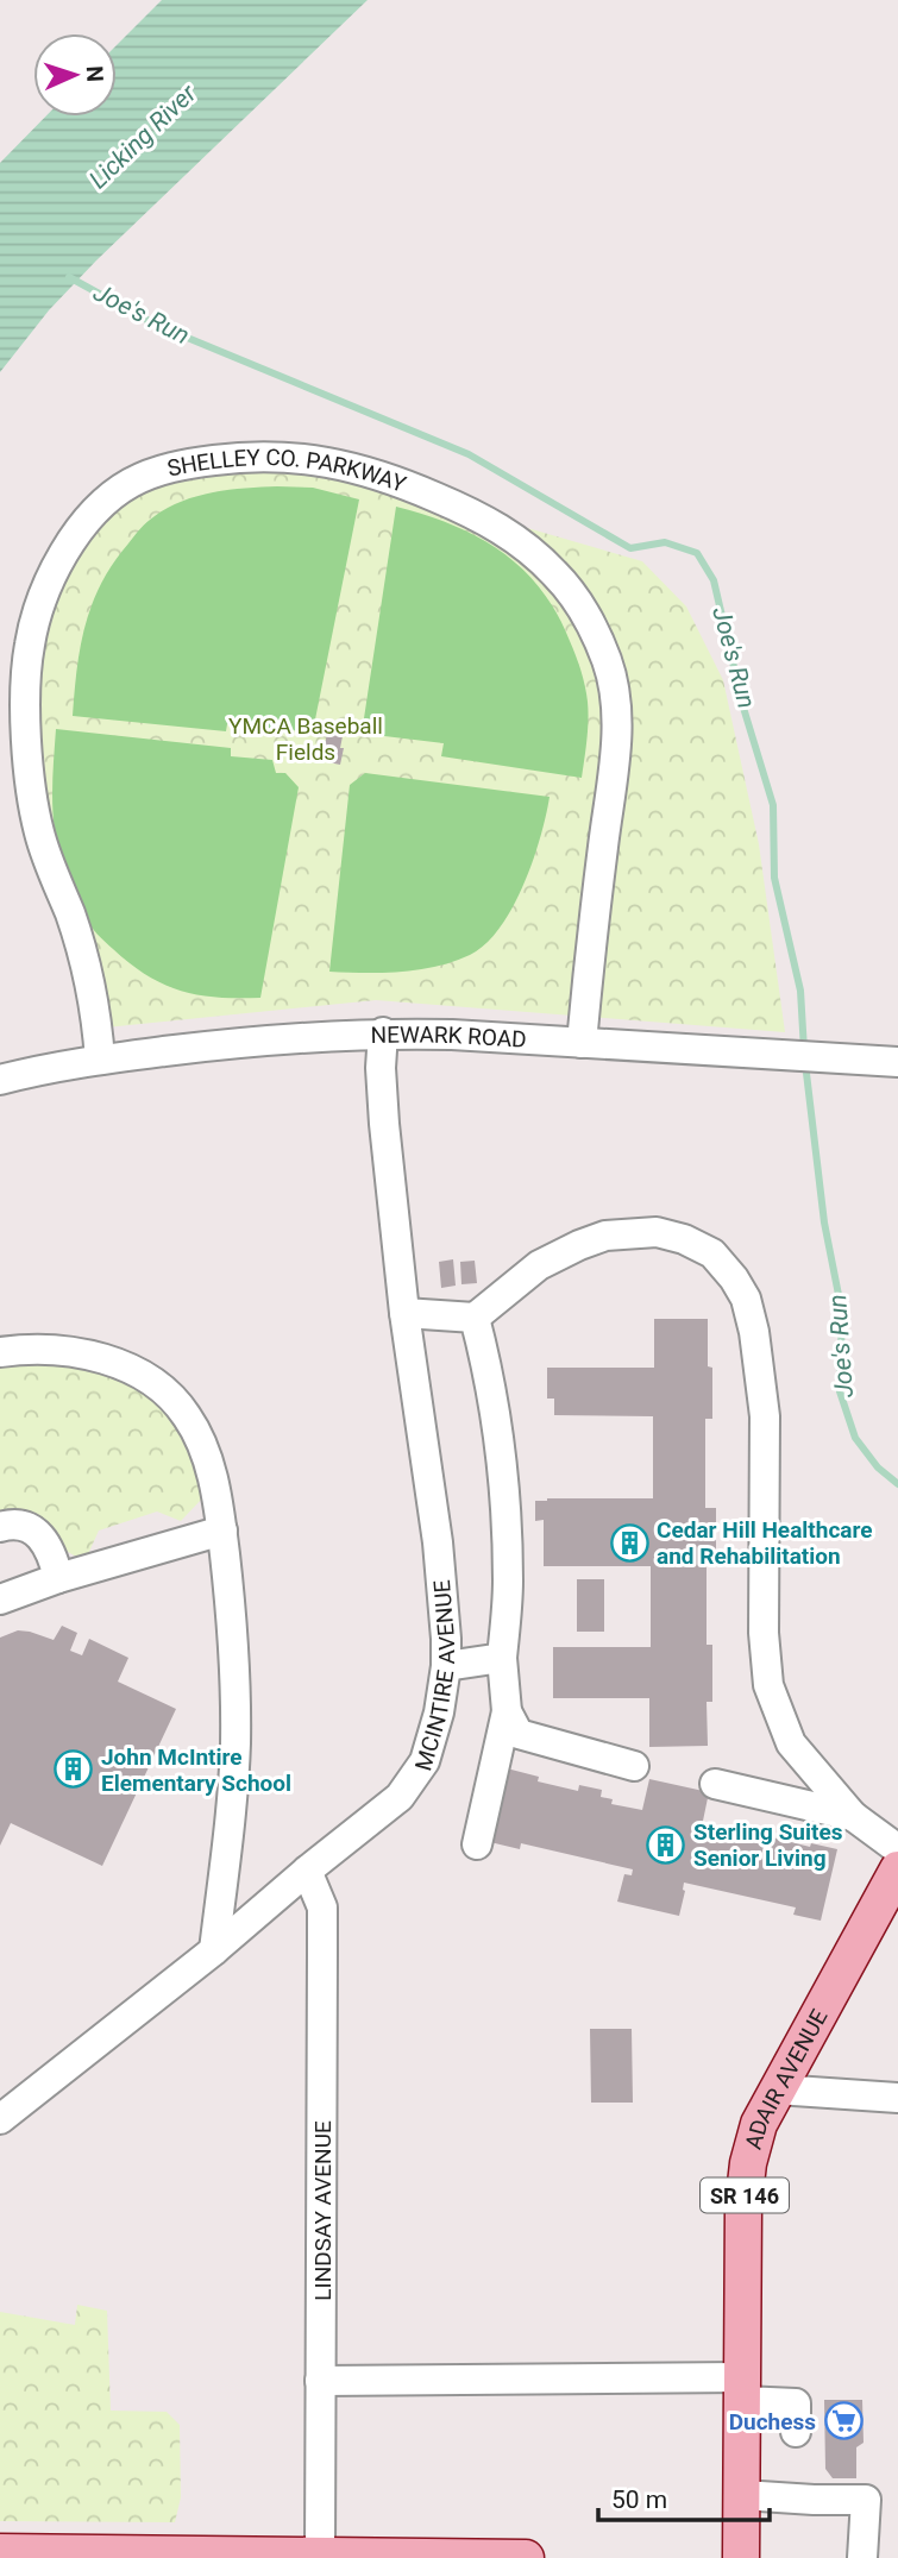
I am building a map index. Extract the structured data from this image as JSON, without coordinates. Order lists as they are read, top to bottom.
{
  "streets": {
    "main road": ["ADAIR AVENUE", "SR 146"],
    "street": [
      "SHELLEY CO. PARKWAY",
      "NEWARK ROAD",
      "MCINTIRE AVENUE",
      "LINDSAY AVENUE"
    ]
  },
  "crossings": [
    ["SHELLEY CO. PARKWAY", "NEWARK ROAD"],
    ["NEWARK ROAD", "MCINTIRE AVENUE"],
    ["MCINTIRE AVENUE", "LINDSAY AVENUE"]
  ],
  "water": ["Licking River", "Joe's Run"],
  "parks": ["YMCA Baseball Fields"],
  "places": {
    "building": ["Cedar Hill Healthcare and Rehabilitation", "John McIntire Elementary School", "Sterling Suites Senior Living"],
    "supermarket": ["Duchess"]
  },
  "scale_bar": "50 m",
  "north": "right"
}
